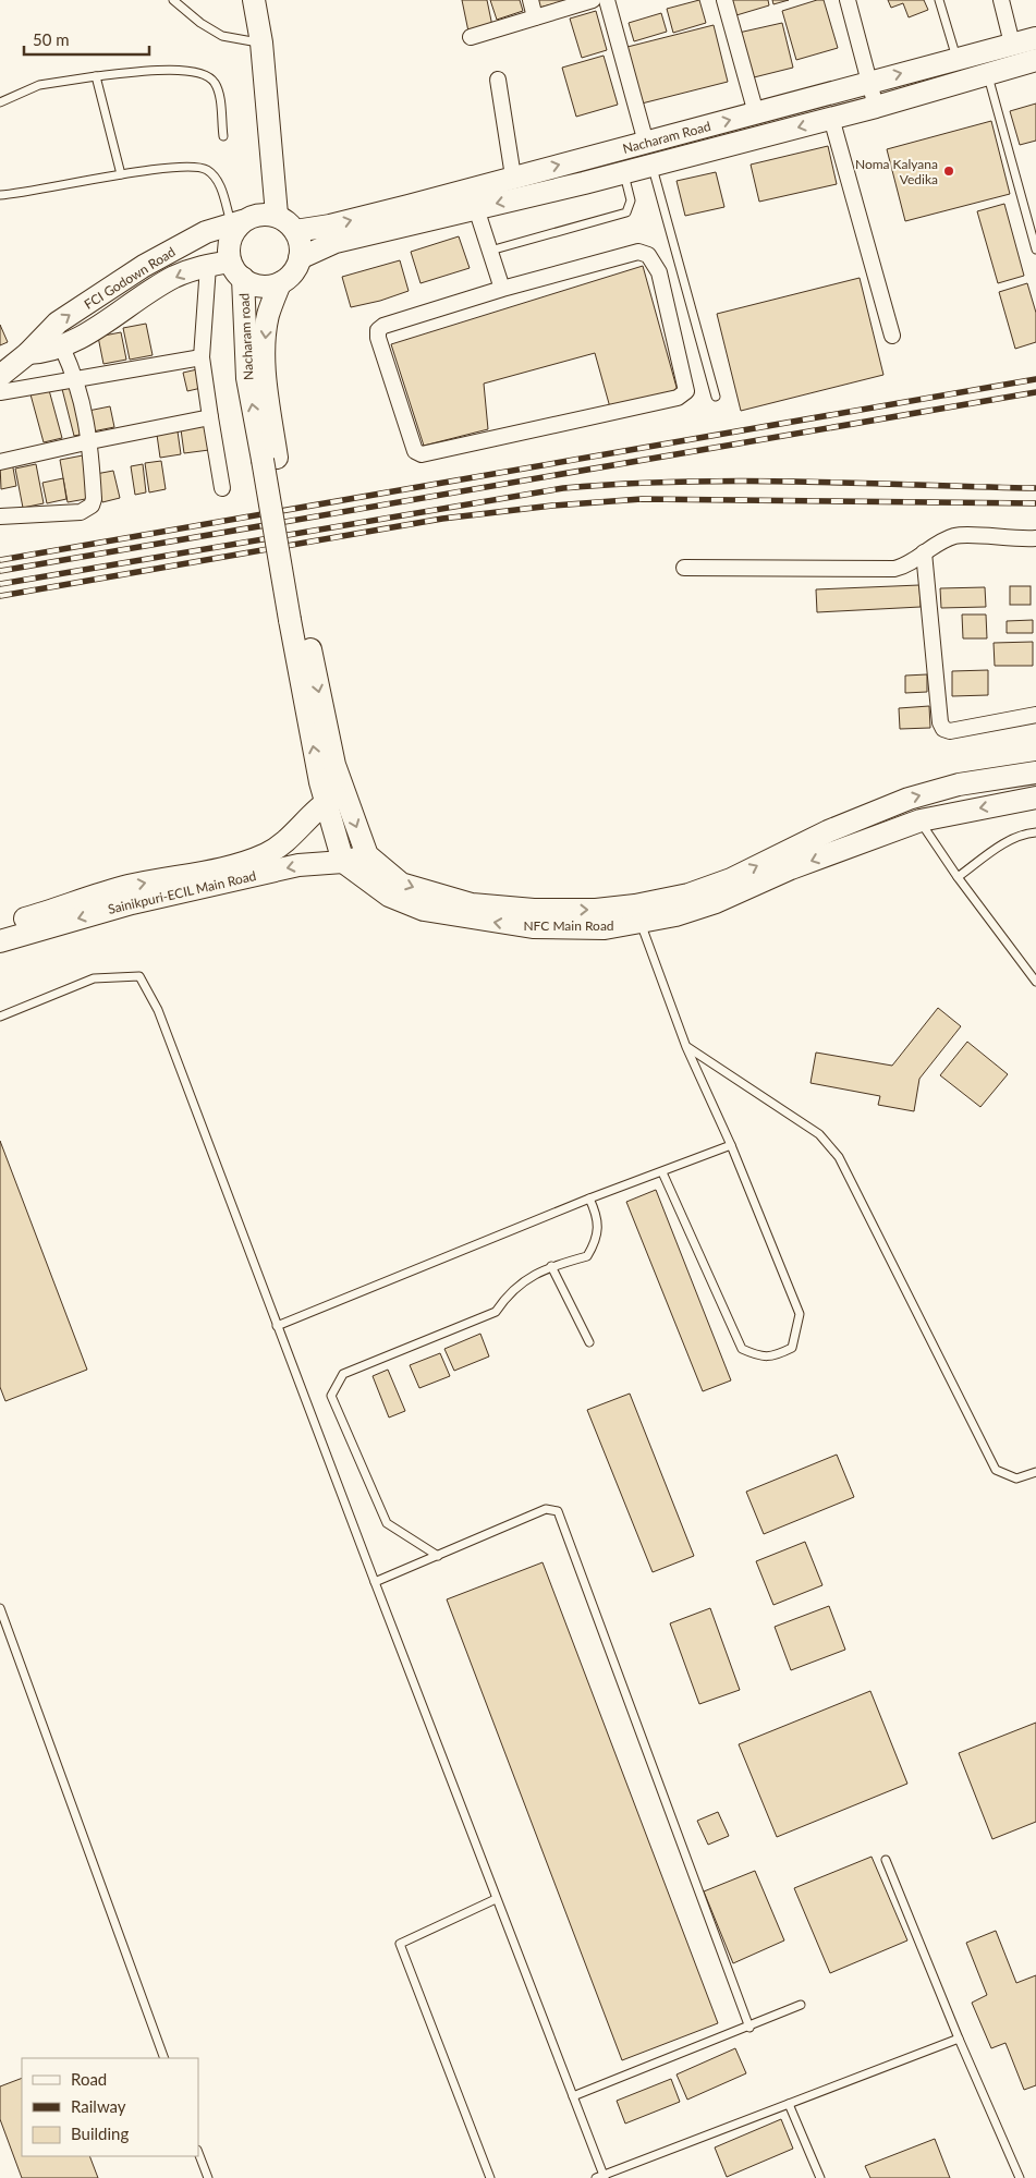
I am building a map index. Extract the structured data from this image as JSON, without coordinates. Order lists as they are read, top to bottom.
{
  "streets": {
    "main road": [
      "Nacharam Road",
      "FCI Godown Road",
      "Nacharam road",
      "Sainikpuri-ECIL Main Road",
      "NFC Main Road"
    ]
  },
  "crossings": [
    ["Nacharam Road", "FCI Godown Road"],
    ["Nacharam Road", "Nacharam road"],
    ["FCI Godown Road", "Nacharam road"],
    ["Sainikpuri-ECIL Main Road", "NFC Main Road"]
  ],
  "places": ["Noma Kalyana Vedika"],
  "legend": ["Road", "Railway", "Building"],
  "scale_bar": "50 m"
}
